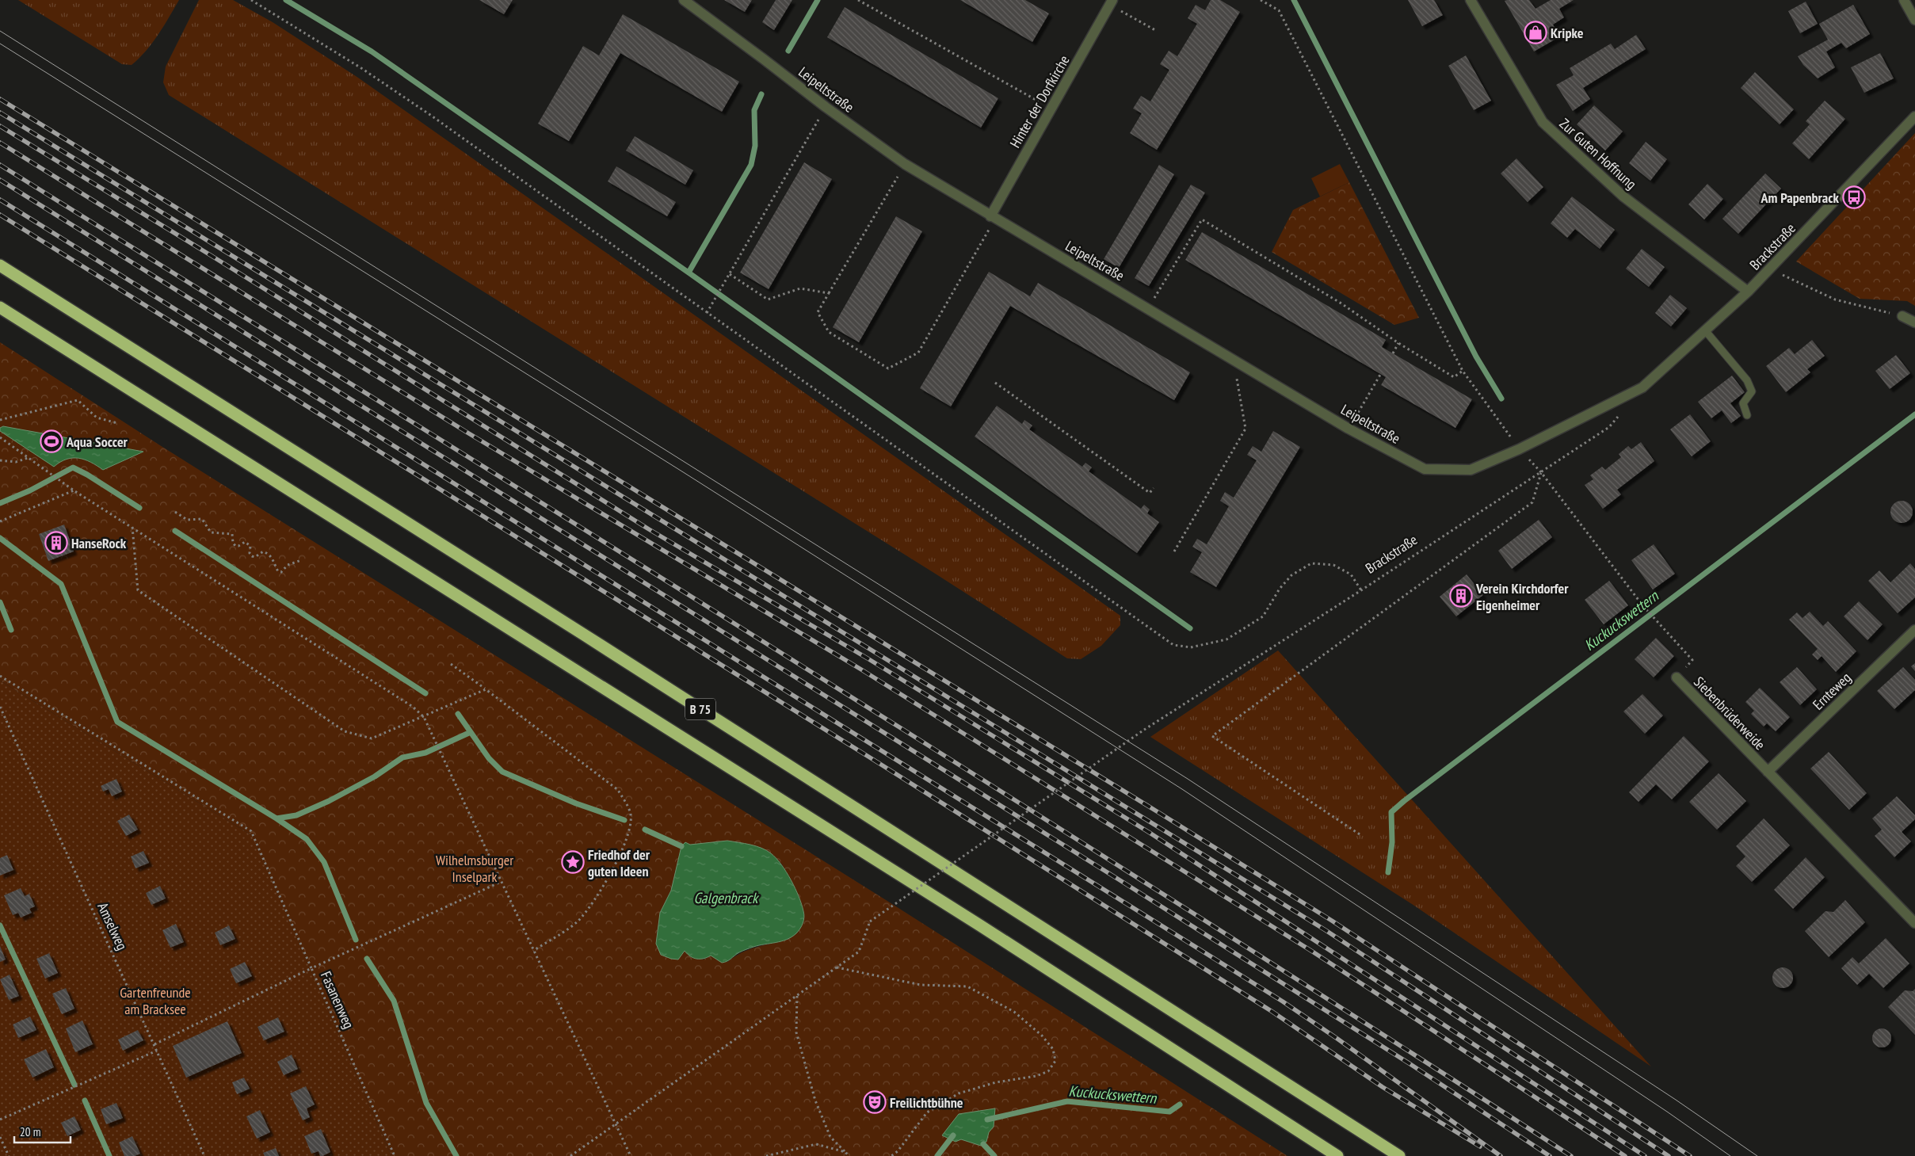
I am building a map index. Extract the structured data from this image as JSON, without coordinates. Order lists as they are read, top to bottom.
{
  "streets": {
    "highway": ["B 75"],
    "street": [
      "Leipeltstraße",
      "Hinter der Dorfkirche",
      "Zur Guten Hoffnung",
      "Brackstraße",
      "Ernteweg",
      "Siebenbrüderweide"
    ],
    "path": ["Amselweg", "Fasanenweg"]
  },
  "crossings": [
    ["Leipeltstraße", "Hinter der Dorfkirche"],
    ["Leipeltstraße", "Brackstraße"],
    ["Zur Guten Hoffnung", "Brackstraße"],
    ["Brackstraße", "Siebenbrüderweide"],
    ["Ernteweg", "Siebenbrüderweide"],
    ["Amselweg", "Fasanenweg"]
  ],
  "water": ["Kuckuckswettern", "Galgenbrack"],
  "parks": ["Wilhelmsburger Inselpark", "Gartenfreunde am Bracksee"],
  "places": {
    "shop": ["Kripke"],
    "bus stop": ["Am Papenbrack"],
    "sports": ["Aqua Soccer"],
    "building": ["HanseRock", "Verein Kirchdorfer Eigenheimer"],
    "place": ["Friedhof der guten Ideen"],
    "theatre": ["Freilichtbühne"]
  },
  "scale_bar": "20 m"
}
